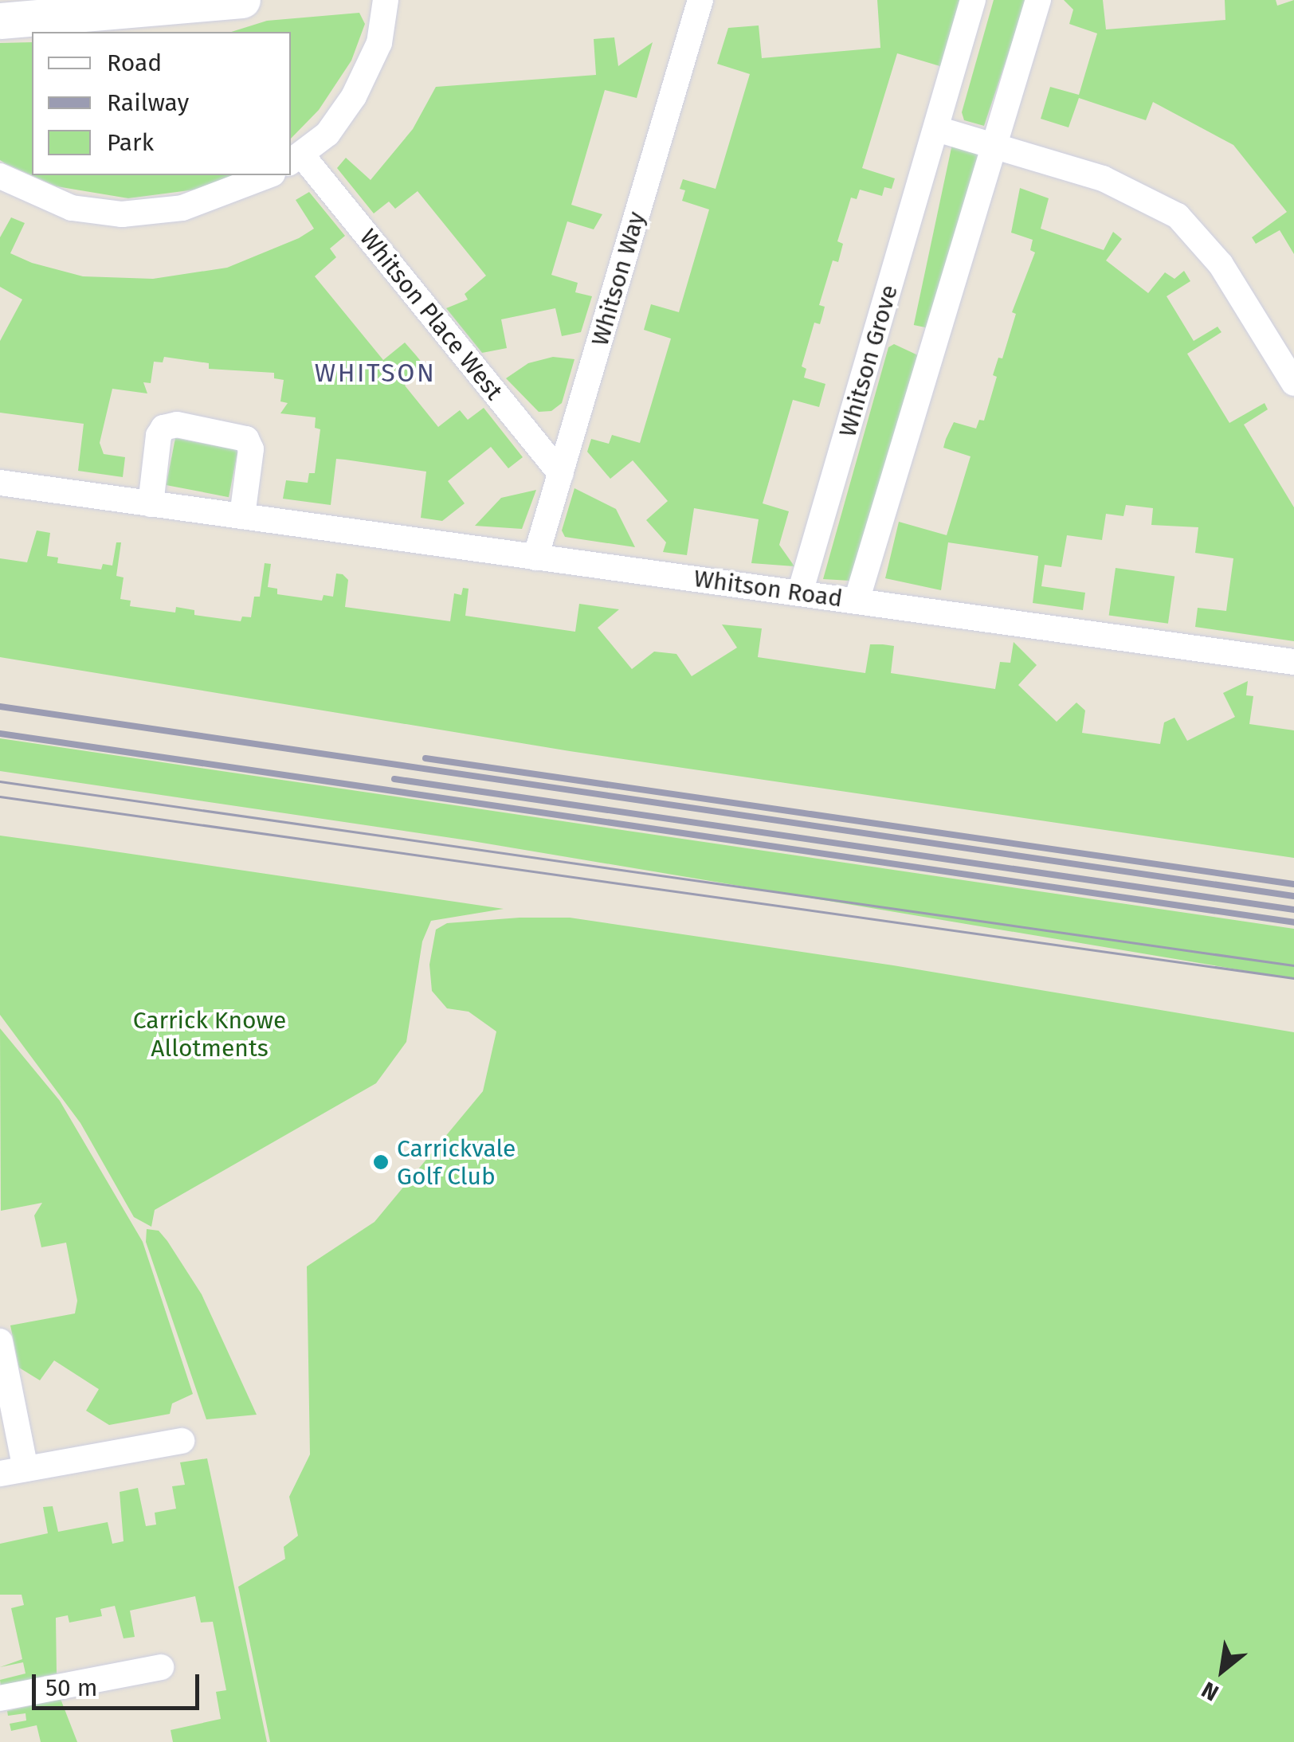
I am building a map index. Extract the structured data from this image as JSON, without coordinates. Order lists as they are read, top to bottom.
{
  "streets": {
    "street": [
      "Whitson Way",
      "Whitson Place West",
      "Whitson Grove",
      "Whitson Road"
    ]
  },
  "crossings": [
    ["Whitson Way", "Whitson Place West"],
    ["Whitson Way", "Whitson Road"],
    ["Whitson Grove", "Whitson Road"]
  ],
  "districts": ["WHITSON"],
  "parks": ["Carrick Knowe Allotments"],
  "places": ["Carrickvale Golf Club"],
  "legend": ["Road", "Railway", "Park"],
  "scale_bar": "50 m",
  "north": "bottom left"
}
